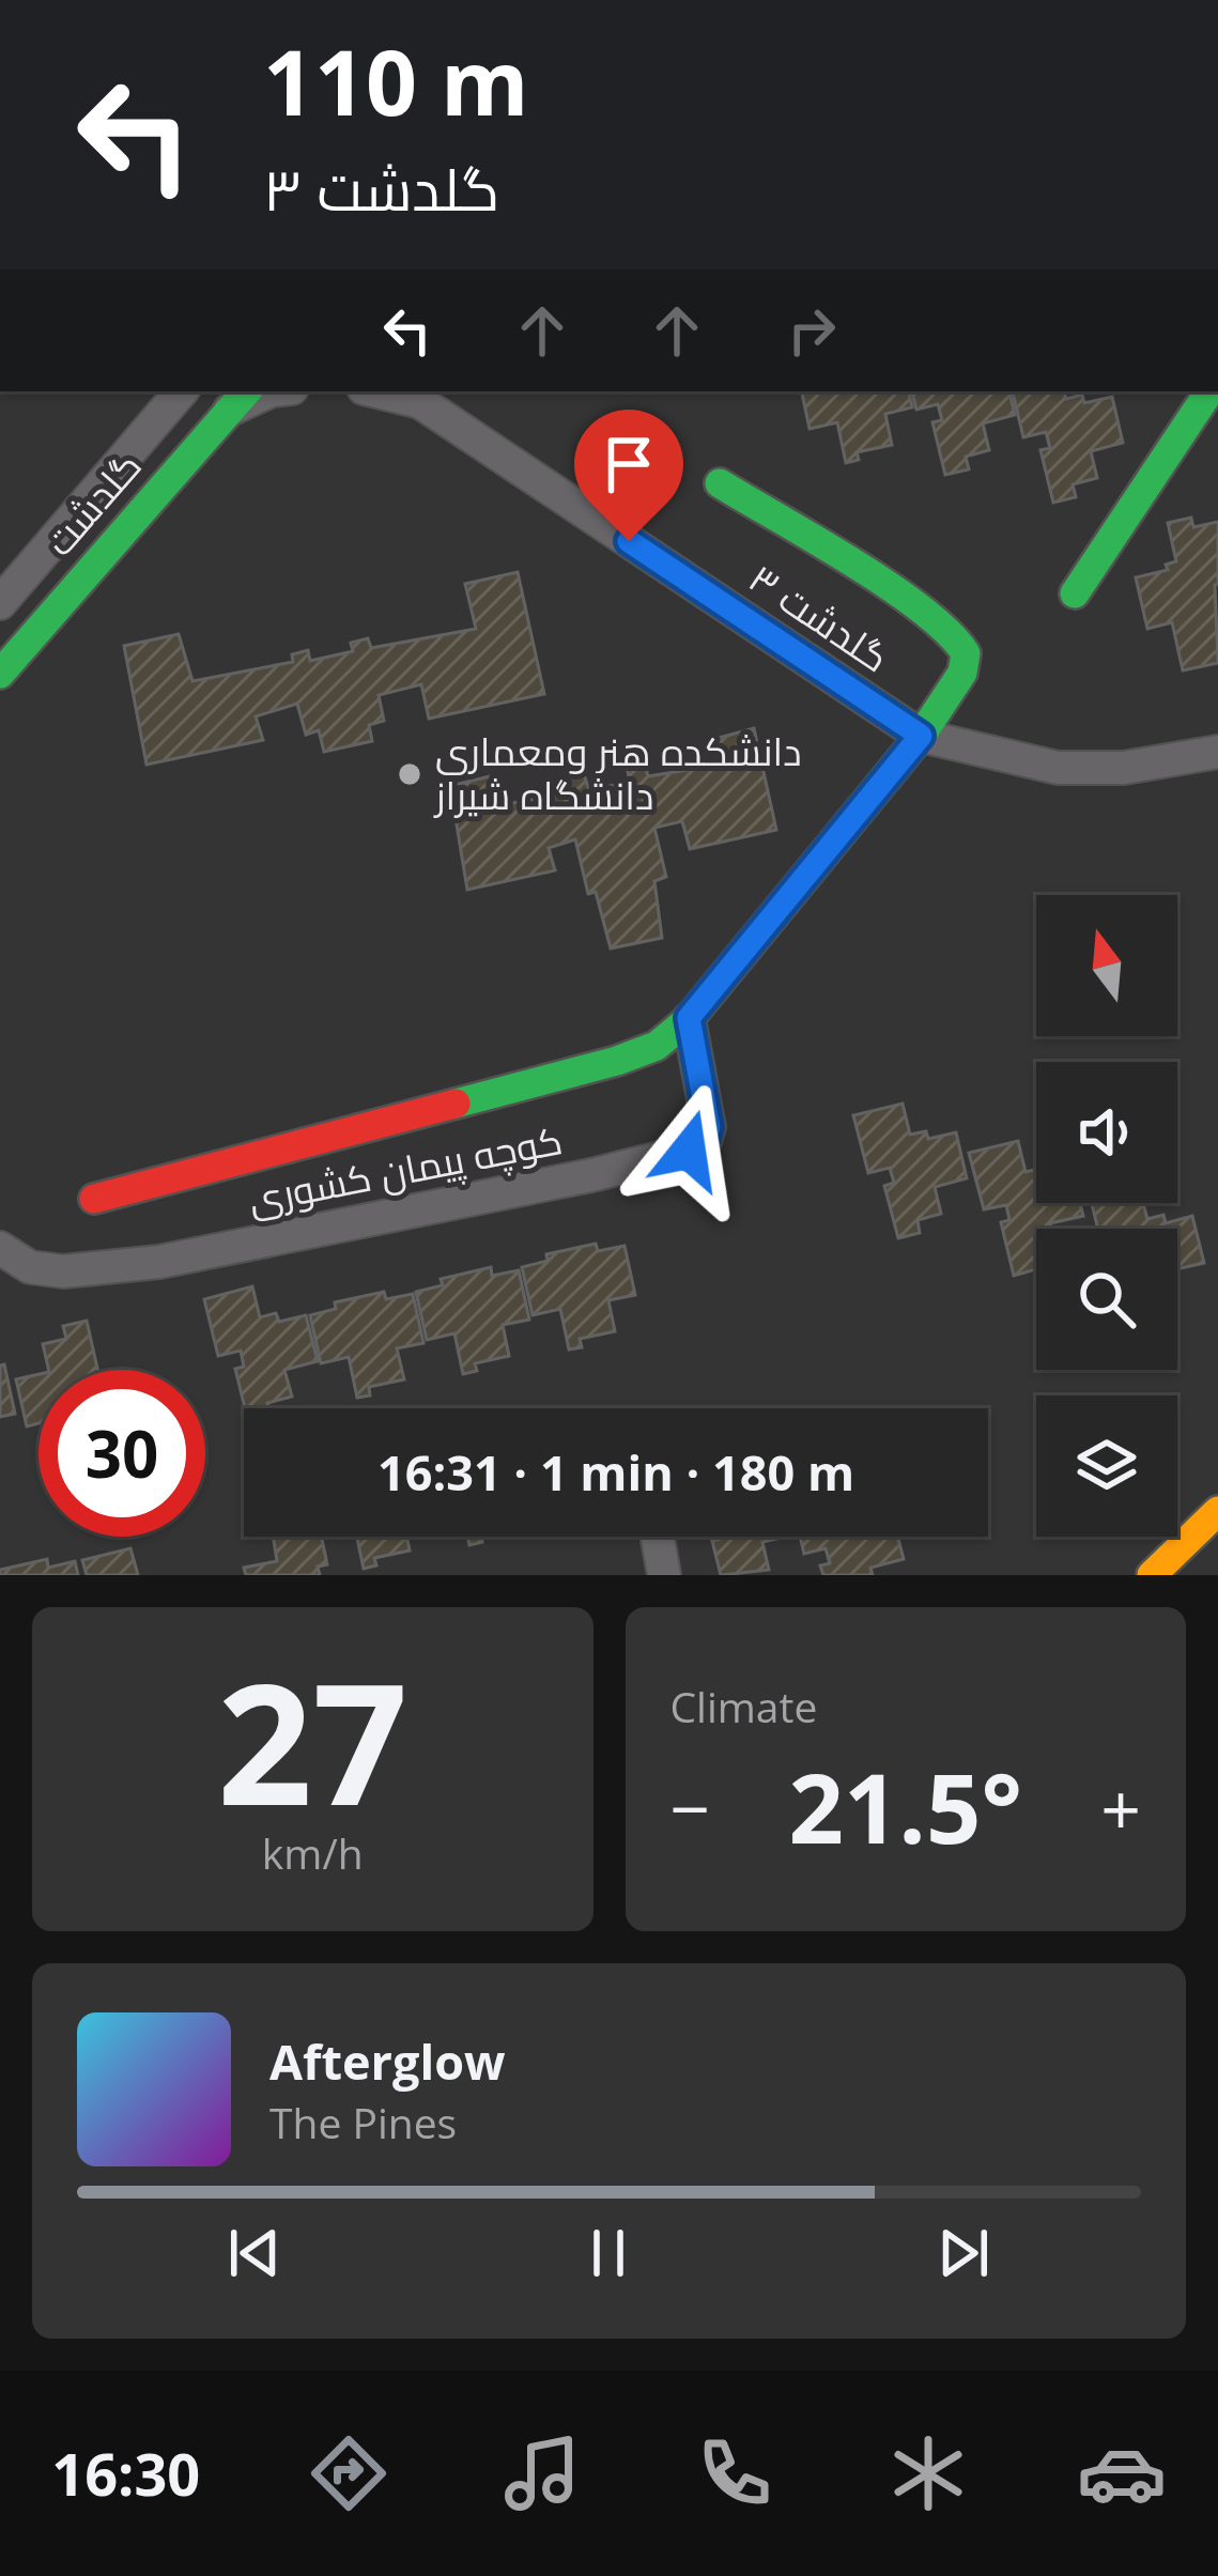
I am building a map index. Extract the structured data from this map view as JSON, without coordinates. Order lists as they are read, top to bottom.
{
  "streets": {
    "street": ["گلدشت", "گلدشت ۳", "کوچه پیمان کشوری"]
  },
  "crossings": [
    ["گلدشت ۳", "کوچه پیمان کشوری"]
  ],
  "places": ["دانشکده هنر‌ ومعماری دانشگاه شیراز"],
  "north": "top",
  "page": {
    "turn": ["110 m", "گلدشت ۳"],
    "limit": "30",
    "trip": "16:31 · 1 min · 180 m",
    "tile": [
      ["27", "km/h"],
      "Climate"
    ],
    "heat": ["−", "21.5°", "+"],
    "song": ["Afterglow", "The Pines"],
    "tabs": "16:30"
  }
}
